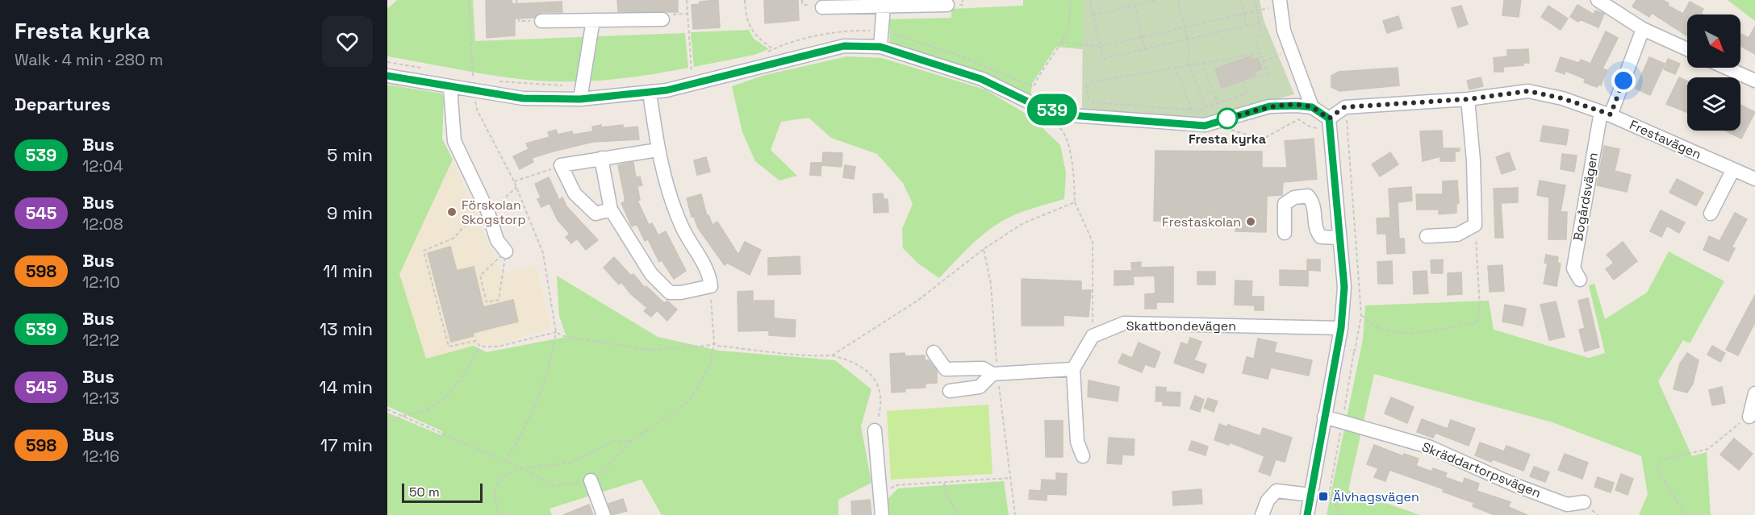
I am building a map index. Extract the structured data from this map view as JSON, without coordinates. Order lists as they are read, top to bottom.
{
  "streets": {
    "street": [
      "Frestavägen",
      "Bogårdsvägen",
      "Skattbondevägen",
      "Skräddartorpsvägen"
    ]
  },
  "crossings": [
    ["Frestavägen", "Bogårdsvägen"]
  ],
  "places": {
    "other": ["Fresta kyrka", "Förskolan Skogstorp", "Frestaskolan"],
    "transit": ["Älvhagsvägen"]
  },
  "lines": ["bus line 539"],
  "scale_bar": "50 m",
  "north": "bottom right",
  "page": {
    "heading": [
      ["Fresta kyrka", "Walk · 4 min · 280 m"],
      "Departures"
    ],
    "on_map": "539",
    "list": [
      {
        "mark": "539",
        "name": "Bus",
        "note": "12:04",
        "value": "5 min"
      },
      {
        "mark": "545",
        "name": "Bus",
        "note": "12:08",
        "value": "9 min"
      },
      {
        "mark": "598",
        "name": "Bus",
        "note": "12:10",
        "value": "11 min"
      },
      {
        "mark": "539",
        "name": "Bus",
        "note": "12:12",
        "value": "13 min"
      },
      {
        "mark": "545",
        "name": "Bus",
        "note": "12:13",
        "value": "14 min"
      },
      {
        "mark": "598",
        "name": "Bus",
        "note": "12:16",
        "value": "17 min"
      }
    ],
    "scale": "50 m"
  }
}
